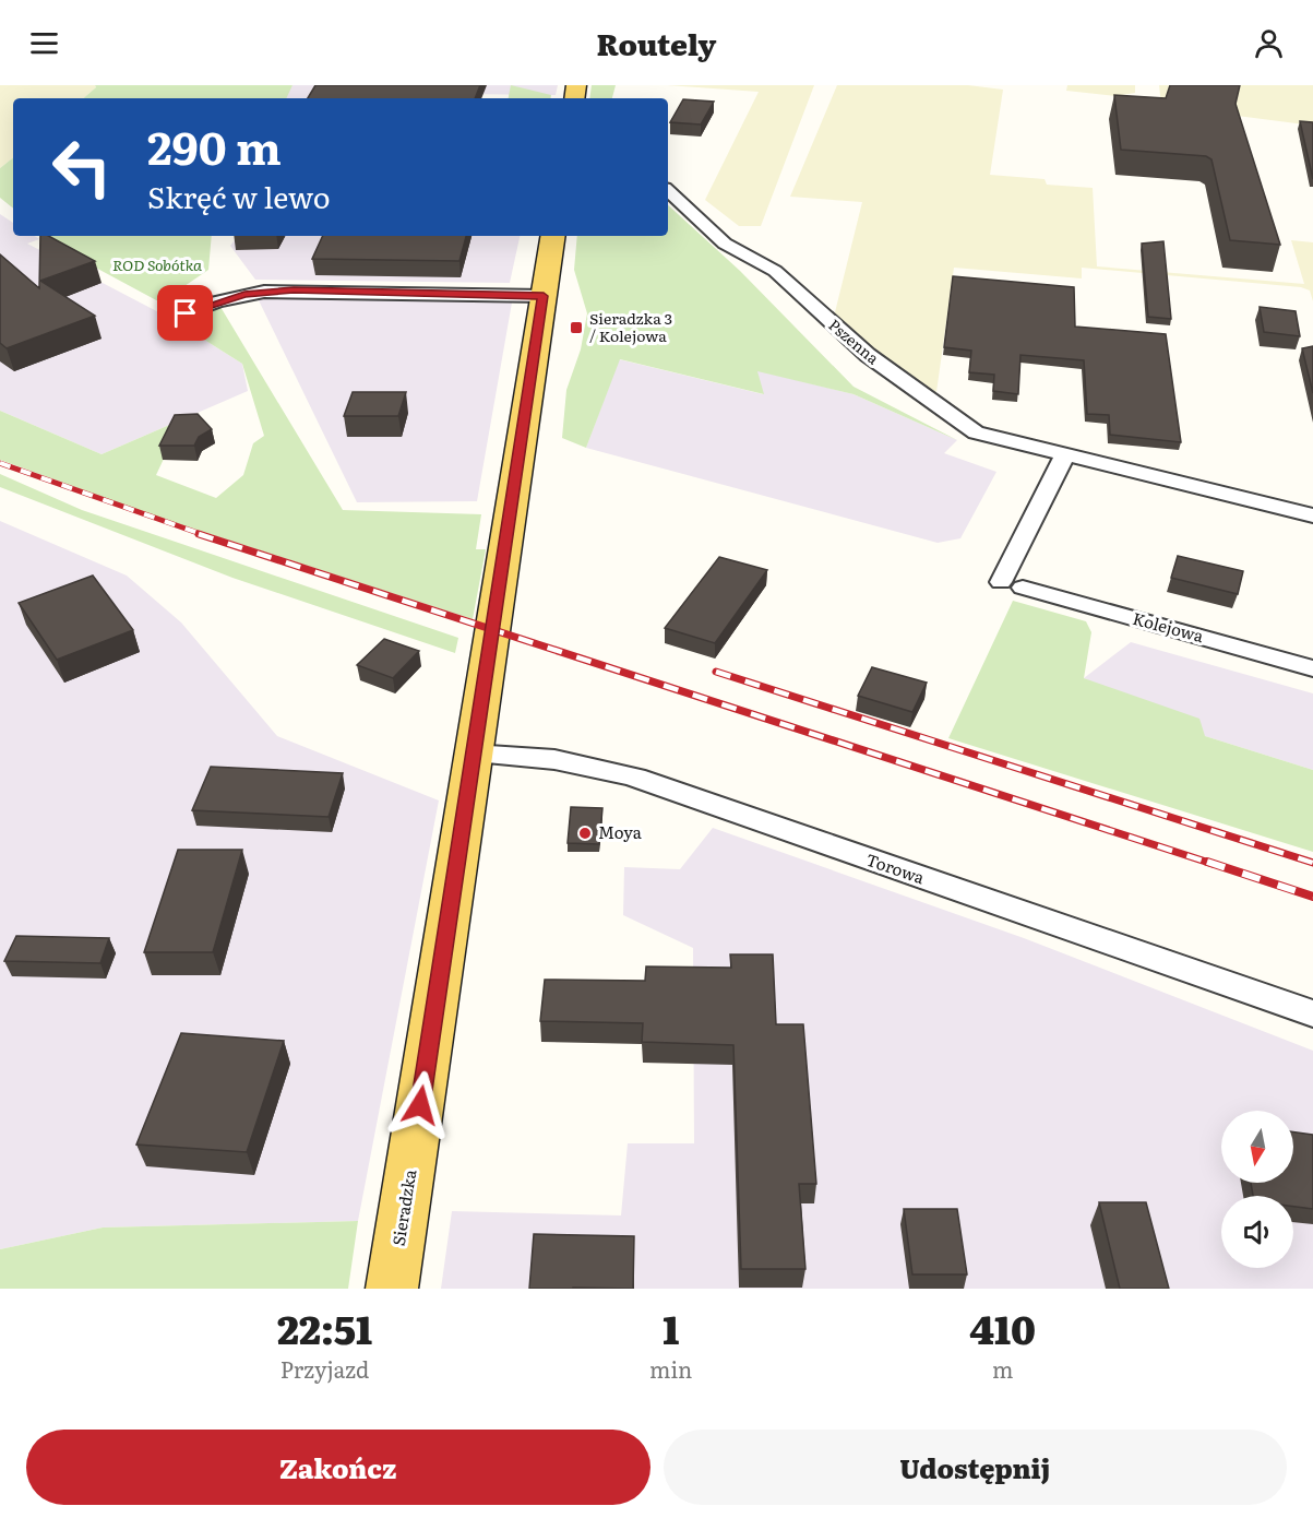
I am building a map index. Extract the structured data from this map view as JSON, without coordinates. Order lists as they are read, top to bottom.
{
  "streets": {
    "main road": ["Sieradzka"],
    "street": ["Pszenna", "Kolejowa", "Torowa"]
  },
  "crossings": [
    ["Pszenna", "Kolejowa"],
    ["Torowa", "Sieradzka"]
  ],
  "parks": ["ROD Sobótka"],
  "places": {
    "transit": ["Sieradzka 3 / Kolejowa"],
    "other": ["Moya"]
  },
  "north": "bottom",
  "page": {
    "header": "Routely",
    "turn": ["290 m", "Skręć w lewo"],
    "eta": [
      "22:51",
      "Przyjazd",
      "1",
      "min",
      "410",
      "m"
    ],
    "buttons": ["Zakończ", "Udostępnij"]
  }
}
